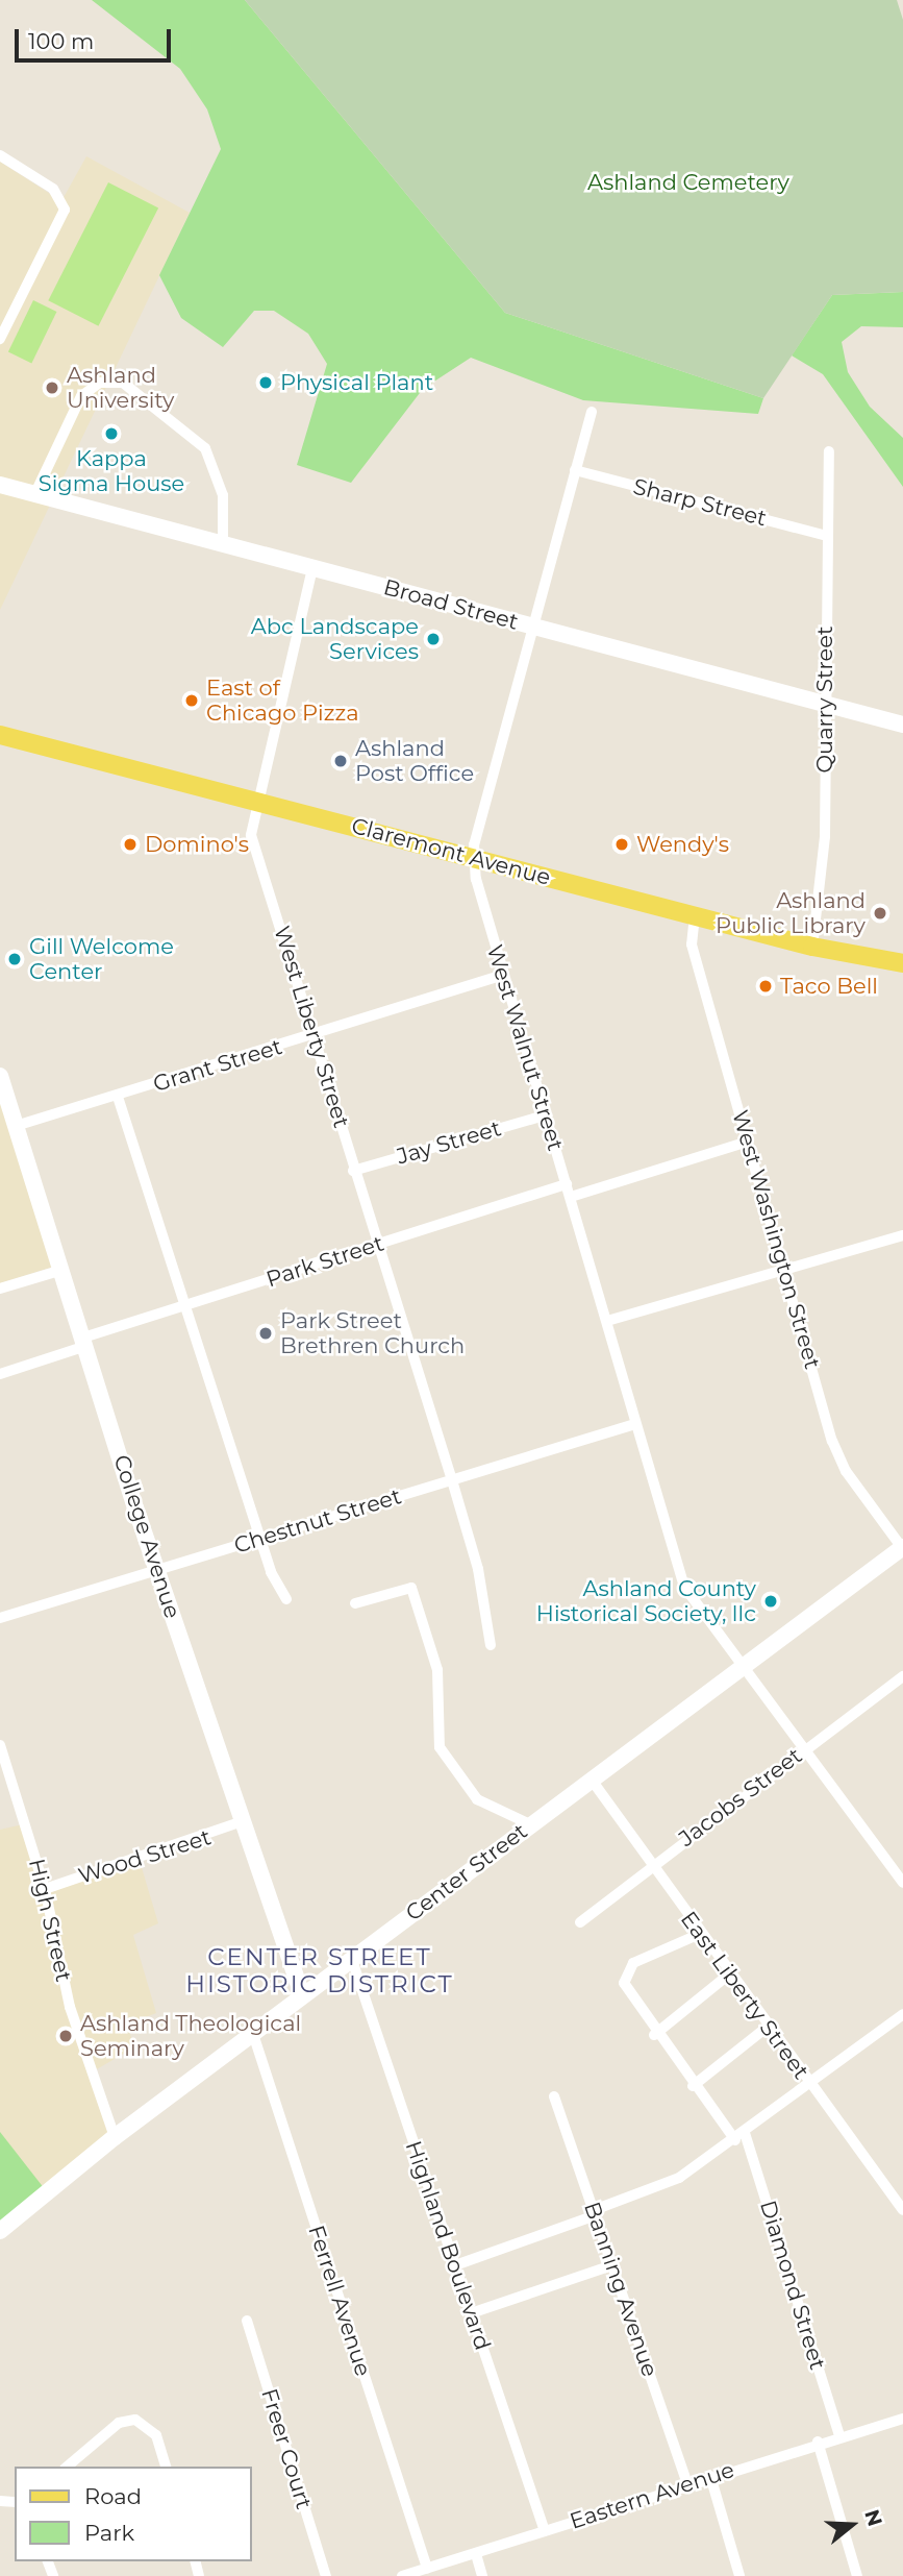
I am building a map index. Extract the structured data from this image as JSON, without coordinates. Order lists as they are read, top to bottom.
{
  "streets": {
    "main road": ["Claremont Avenue"],
    "street": [
      "Sharp Street",
      "Broad Street",
      "Quarry Street",
      "West Liberty Street",
      "West Walnut Street",
      "Grant Street",
      "Jay Street",
      "West Washington Street",
      "Park Street",
      "Chestnut Street",
      "College Avenue",
      "Jacobs Street",
      "Wood Street",
      "Center Street",
      "High Street",
      "East Liberty Street",
      "Highland Boulevard",
      "Diamond Street",
      "Banning Avenue",
      "Ferrell Avenue",
      "Freer Court",
      "Eastern Avenue"
    ]
  },
  "crossings": [
    ["Sharp Street", "Quarry Street"],
    ["Sharp Street", "West Walnut Street"],
    ["Broad Street", "Quarry Street"],
    ["Broad Street", "West Liberty Street"],
    ["Broad Street", "West Walnut Street"],
    ["Quarry Street", "Claremont Avenue"],
    ["Claremont Avenue", "West Liberty Street"],
    ["Claremont Avenue", "West Walnut Street"],
    ["Claremont Avenue", "West Washington Street"],
    ["West Liberty Street", "Grant Street"],
    ["West Liberty Street", "Jay Street"],
    ["West Liberty Street", "Park Street"],
    ["West Liberty Street", "Chestnut Street"],
    ["West Walnut Street", "Grant Street"],
    ["West Walnut Street", "Jay Street"],
    ["West Walnut Street", "Park Street"],
    ["West Walnut Street", "Chestnut Street"],
    ["West Walnut Street", "Jacobs Street"],
    ["West Walnut Street", "Center Street"],
    ["Grant Street", "College Avenue"],
    ["West Washington Street", "Center Street"],
    ["Park Street", "College Avenue"],
    ["Chestnut Street", "College Avenue"],
    ["College Avenue", "Wood Street"],
    ["College Avenue", "Center Street"],
    ["Jacobs Street", "East Liberty Street"],
    ["Wood Street", "High Street"],
    ["Center Street", "High Street"],
    ["Center Street", "East Liberty Street"],
    ["Center Street", "Highland Boulevard"],
    ["Center Street", "Ferrell Avenue"],
    ["East Liberty Street", "Diamond Street"],
    ["Highland Boulevard", "Eastern Avenue"],
    ["Diamond Street", "Eastern Avenue"],
    ["Banning Avenue", "Eastern Avenue"],
    ["Ferrell Avenue", "Eastern Avenue"]
  ],
  "districts": ["CENTER STREET HISTORIC DISTRICT"],
  "parks": ["Ashland Cemetery"],
  "places": [
    "Physical Plant",
    "Ashland University",
    "Kappa Sigma House",
    "Abc Landscape Services",
    "East of Chicago Pizza",
    "Ashland Post Office",
    "Domino's",
    "Wendy's",
    "Ashland Public Library",
    "Gill Welcome Center",
    "Taco Bell",
    "Park Street Brethren Church",
    "Ashland County Historical Society, llc",
    "Ashland Theological Seminary"
  ],
  "legend": ["Road", "Park"],
  "scale_bar": "100 m",
  "north": "right"
}
